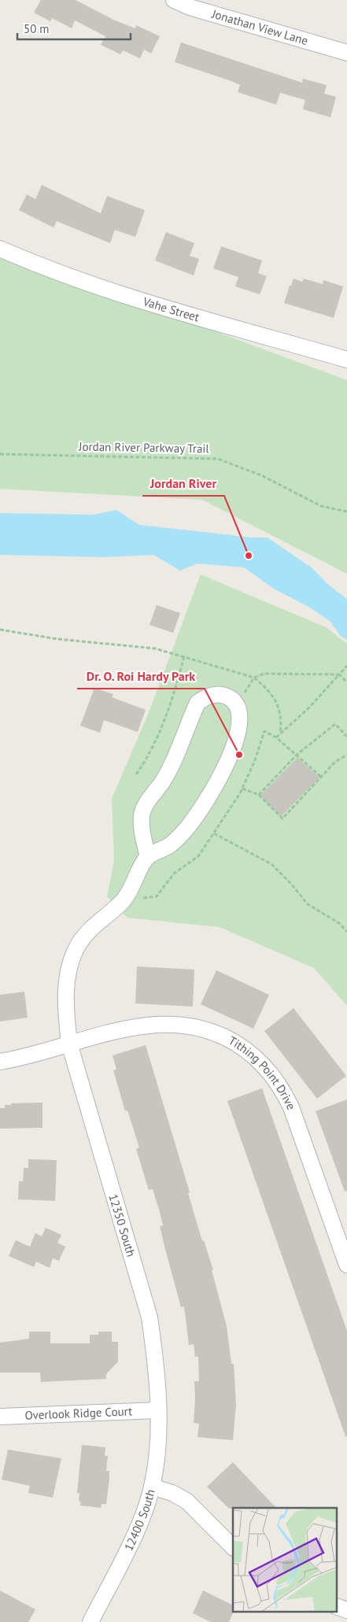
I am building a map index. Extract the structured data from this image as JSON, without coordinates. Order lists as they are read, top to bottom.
{
  "streets": {
    "street": [
      "Jonathan View Lane",
      "Vahe Street",
      "Tithing Point Drive",
      "12350 South",
      "Overlook Ridge Court",
      "12400 South"
    ],
    "path": ["Jordan River Parkway Trail"]
  },
  "crossings": [
    ["Tithing Point Drive", "12350 South"],
    ["12350 South", "Overlook Ridge Court"],
    ["12350 South", "12400 South"],
    ["Overlook Ridge Court", "12400 South"]
  ],
  "places": ["Jordan River", "Dr. O. Roi Hardy Park"],
  "scale_bar": "50 m"
}
